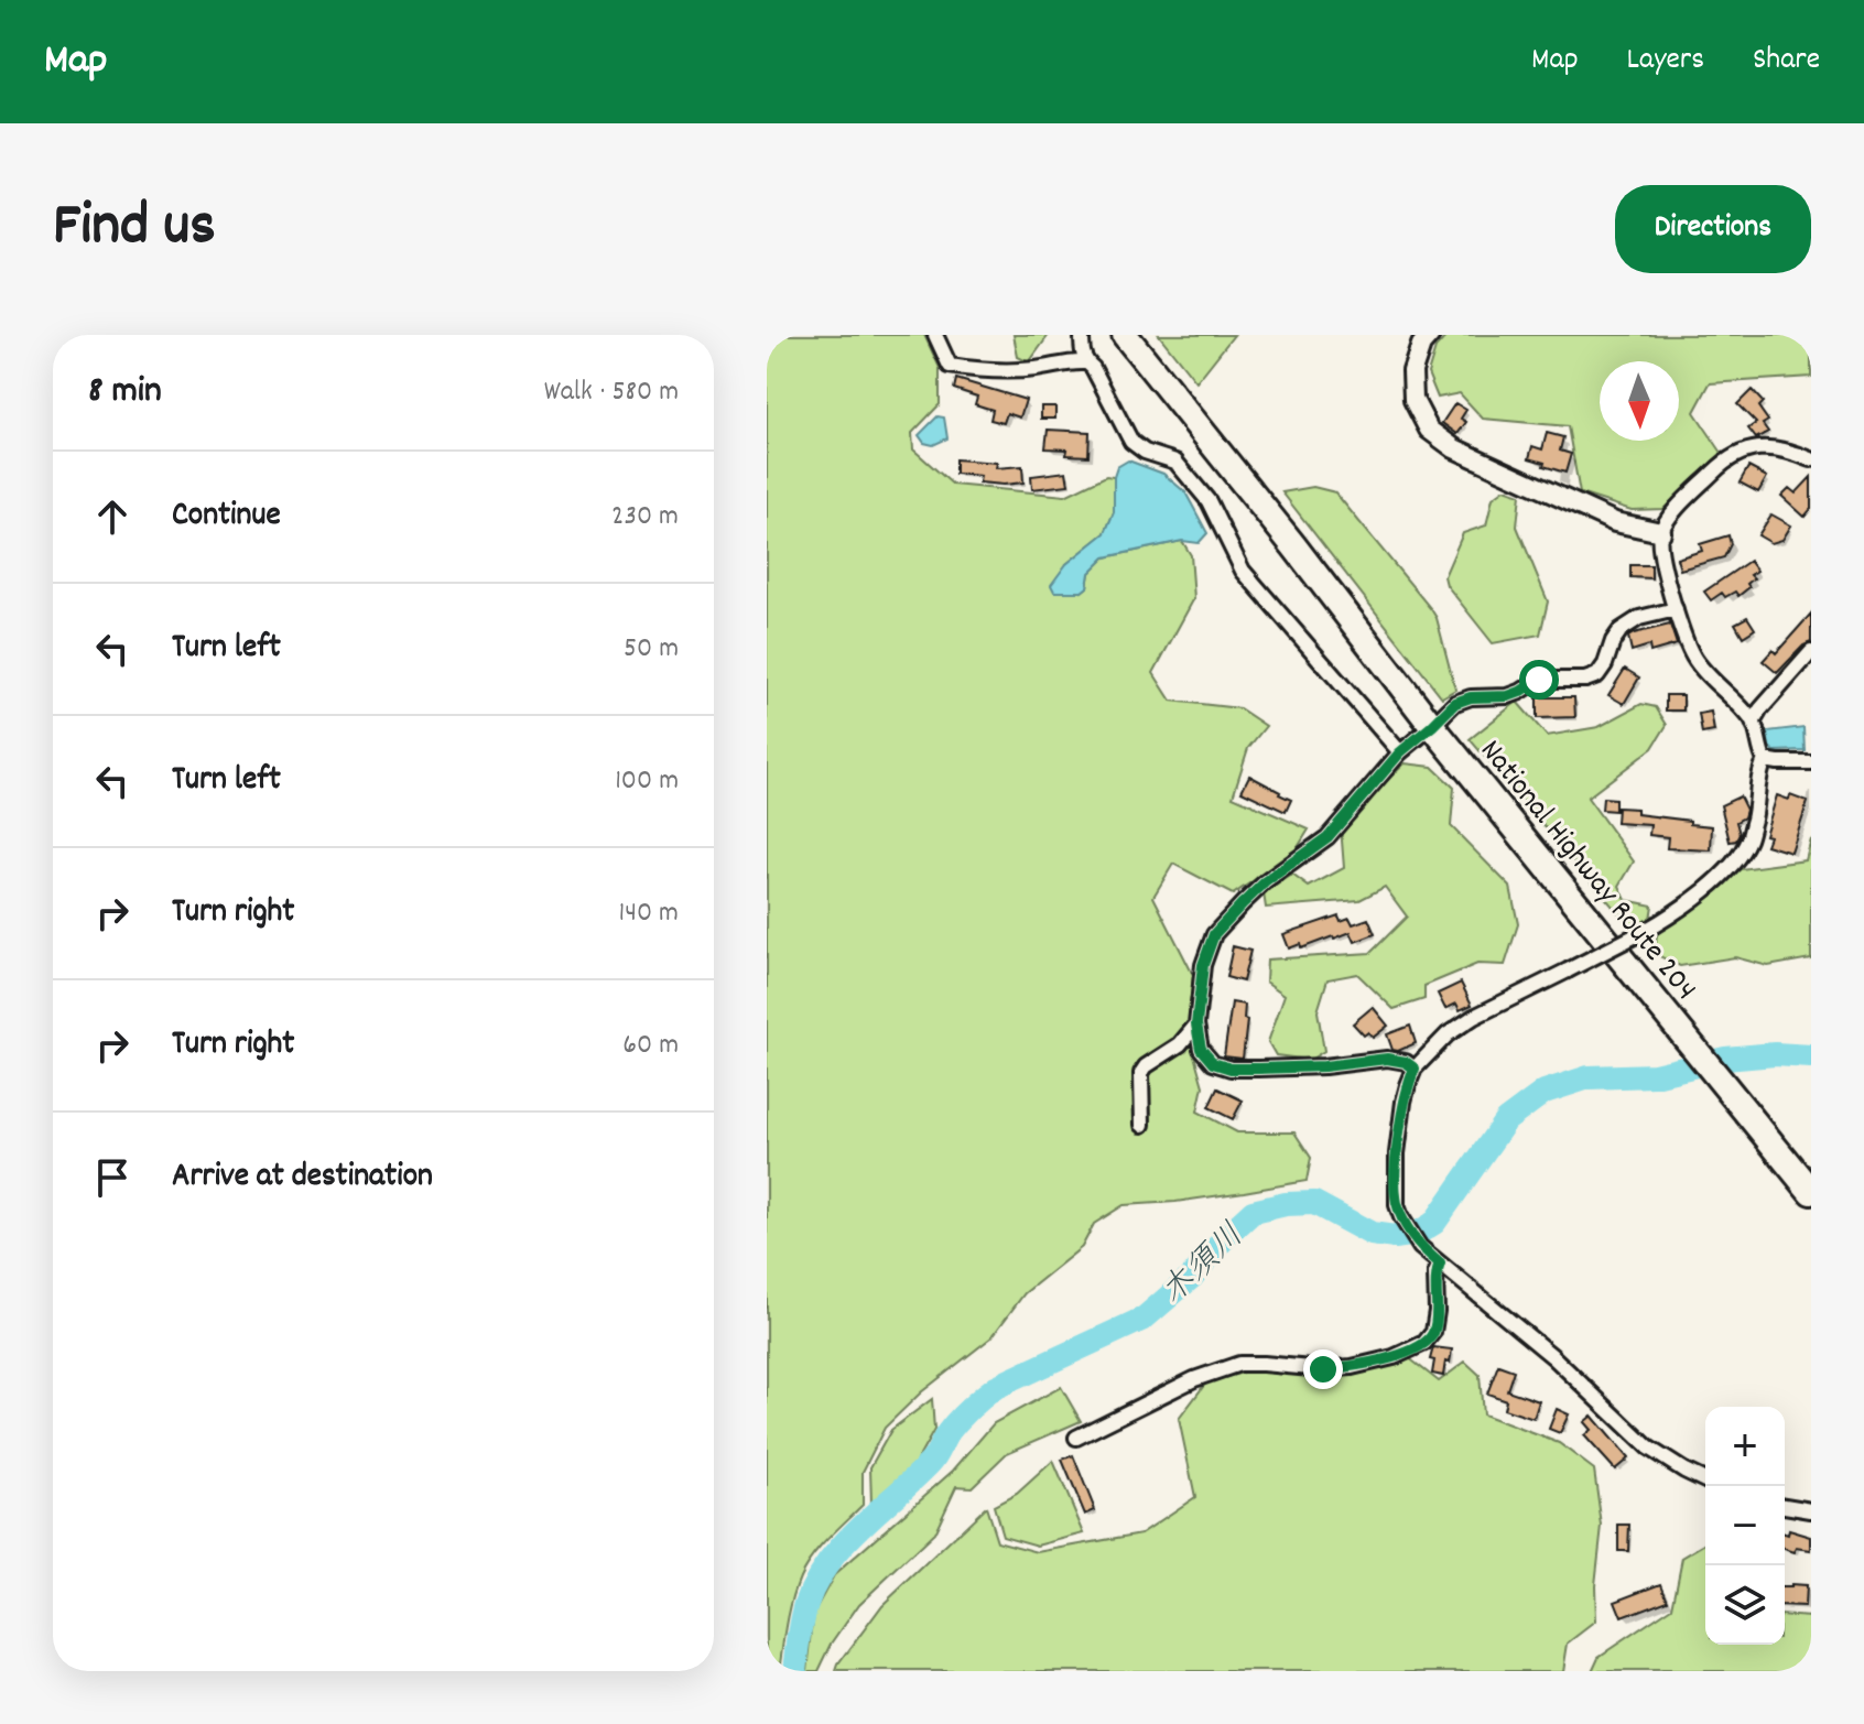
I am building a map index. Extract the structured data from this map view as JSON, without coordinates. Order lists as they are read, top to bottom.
{
  "streets": {
    "highway": ["National Highway Route 204"]
  },
  "water": ["木須川"],
  "north": "bottom",
  "page": {
    "header": "Map",
    "nav": ["Map", "Layers", "Share"],
    "title": "Find us",
    "buttons": "Directions",
    "heading": ["8 min", "Walk · 580 m"],
    "list": [
      ["Continue", "230 m"],
      ["Turn left", "50 m"],
      ["Turn left", "100 m"],
      ["Turn right", "140 m"],
      ["Turn right", "60 m"],
      "Arrive at destination"
    ],
    "map_buttons": ["+", "−"]
  }
}
